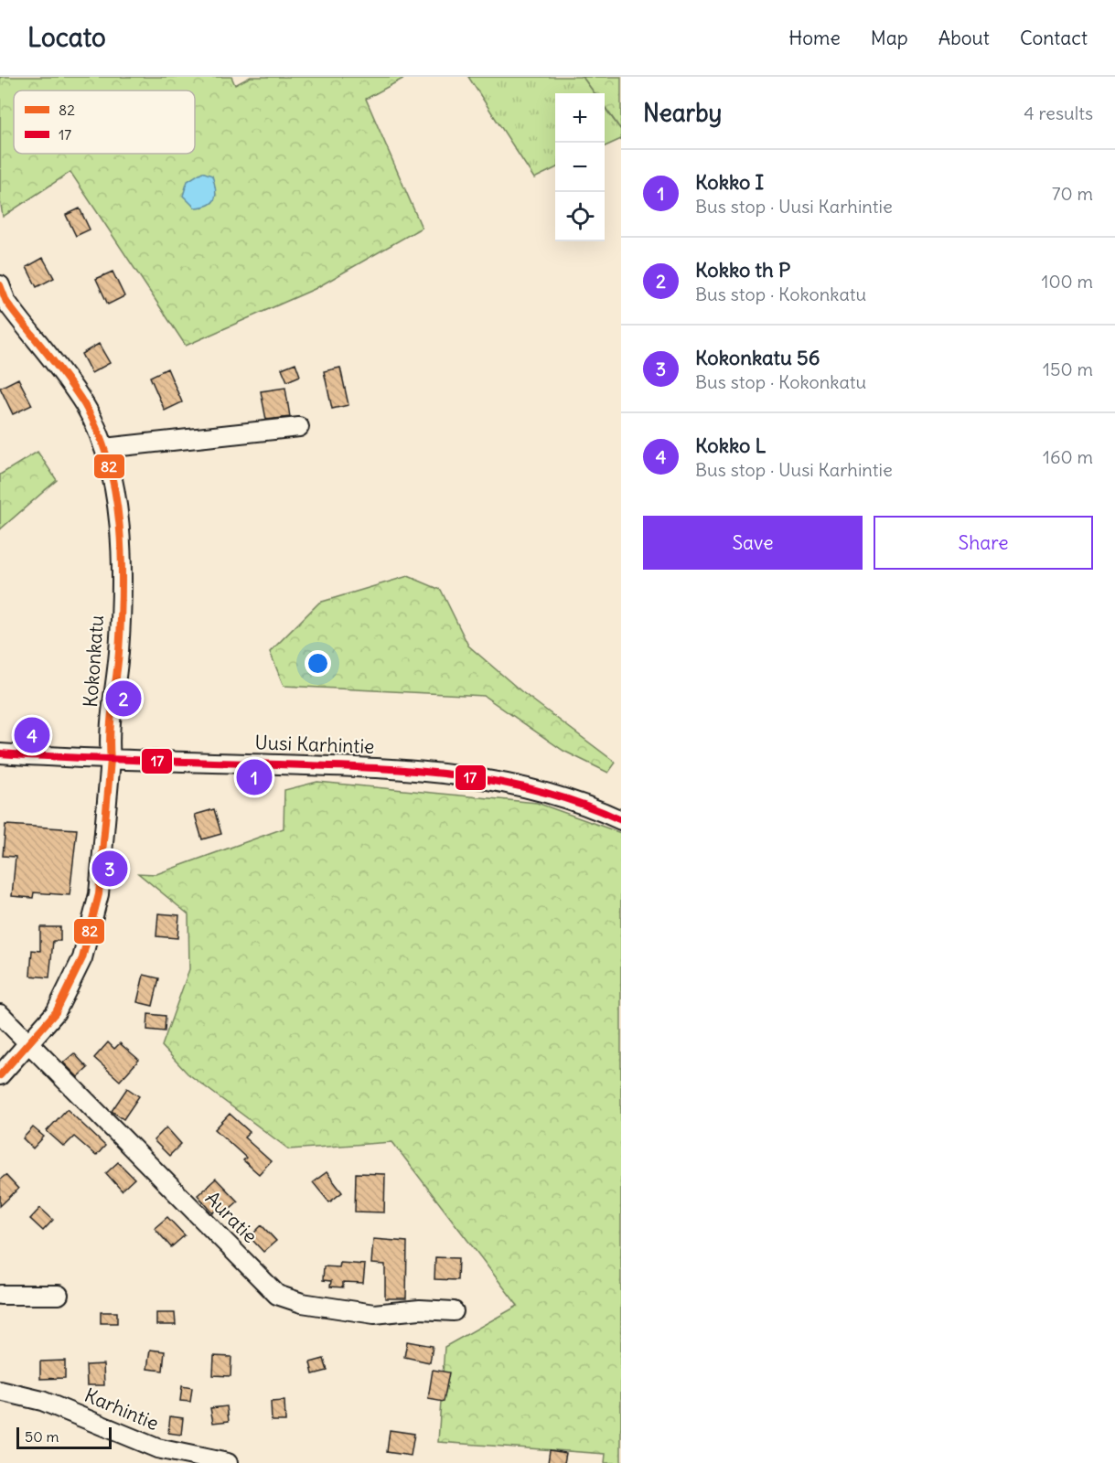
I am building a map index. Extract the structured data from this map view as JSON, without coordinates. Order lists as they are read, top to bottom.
{
  "streets": {
    "street": [
      "Kokonkatu",
      "Uusi Karhintie",
      "Auratie",
      "Karhintie"
    ]
  },
  "crossings": [
    ["Kokonkatu", "Uusi Karhintie"],
    ["Kokonkatu", "Auratie"]
  ],
  "lines": ["transit line 82", "transit line 17"],
  "legend": ["82", "17"],
  "scale_bar": "50 m",
  "page": {
    "header": "Locato",
    "nav": [
      "Home",
      "Map",
      "About",
      "Contact"
    ],
    "heading": ["Nearby", "4 results"],
    "map_buttons": ["+", "−"],
    "list": [
      {
        "mark": "1",
        "name": "Kokko I",
        "note": "Bus stop · Uusi Karhintie",
        "value": "70 m"
      },
      {
        "mark": "2",
        "name": "Kokko th P",
        "note": "Bus stop · Kokonkatu",
        "value": "100 m"
      },
      {
        "mark": "3",
        "name": "Kokonkatu 56",
        "note": "Bus stop · Kokonkatu",
        "value": "150 m"
      },
      {
        "mark": "4",
        "name": "Kokko L",
        "note": "Bus stop · Uusi Karhintie",
        "value": "160 m"
      }
    ],
    "buttons": ["Save", "Share"],
    "pins": [
      "2",
      "4",
      "1",
      "3"
    ],
    "scale": "50 m"
  }
}
